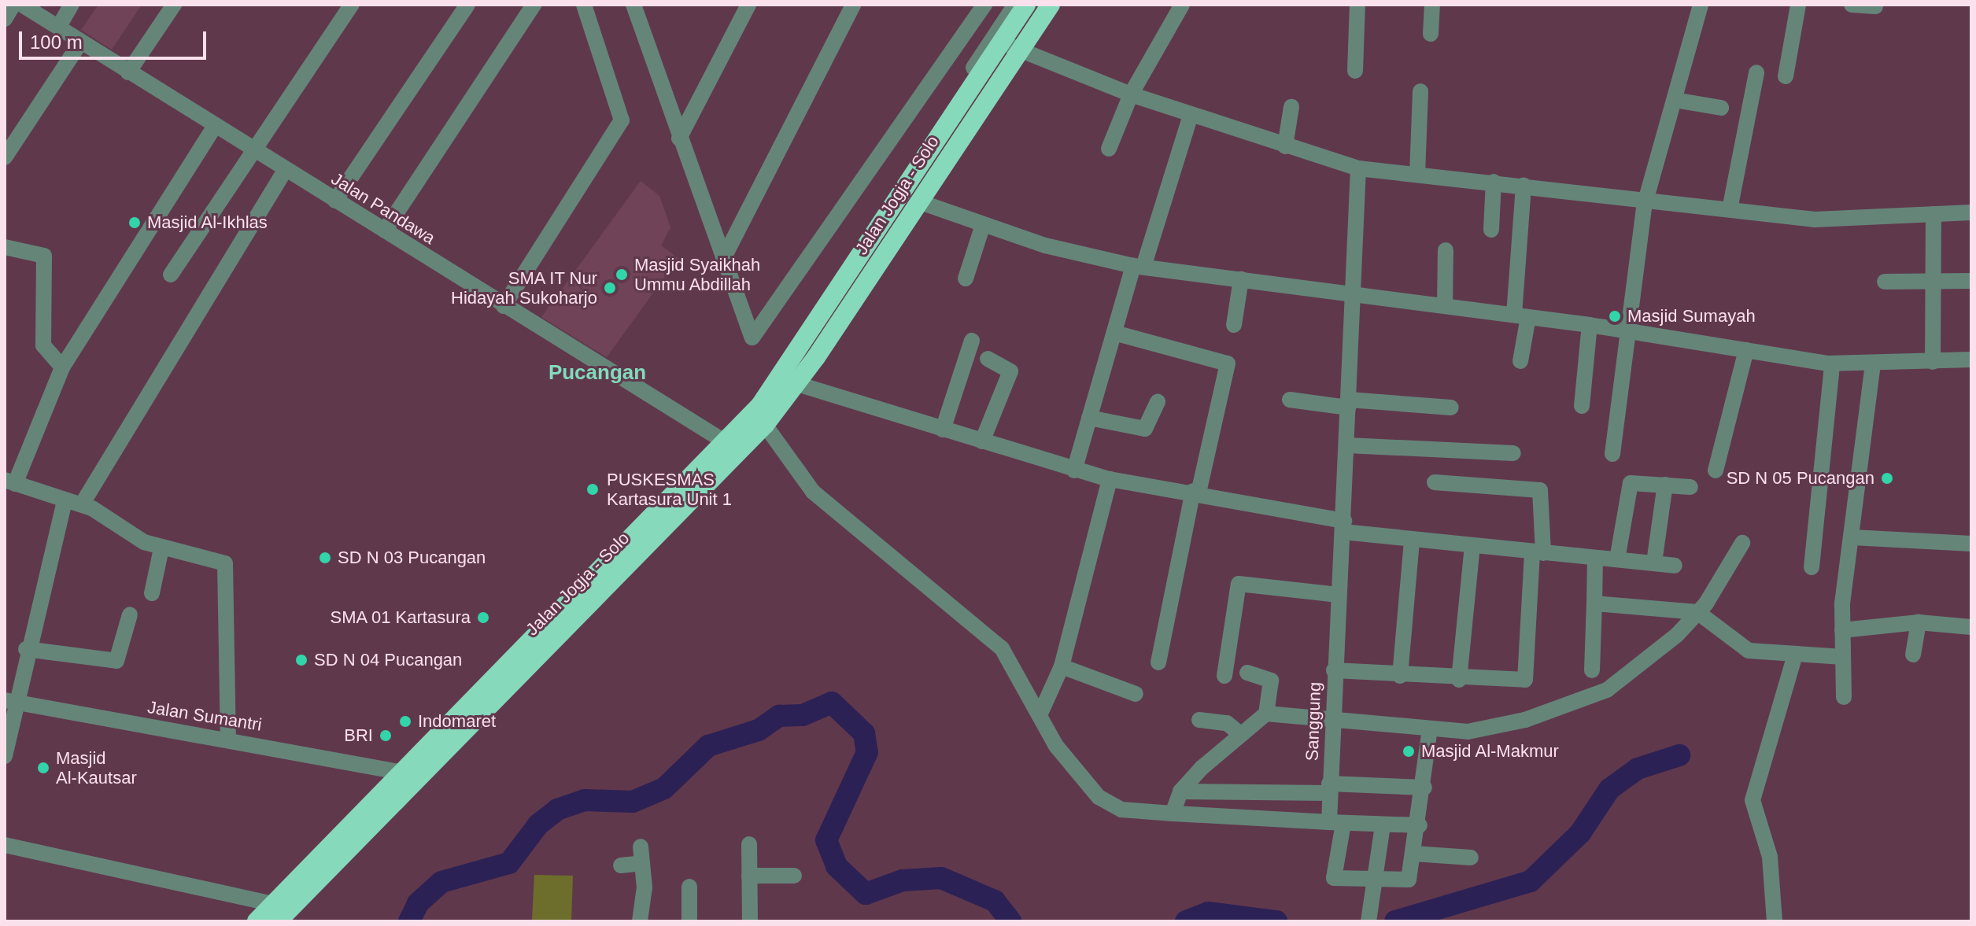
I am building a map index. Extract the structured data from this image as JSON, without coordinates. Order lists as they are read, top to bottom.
{
  "streets": {
    "highway": ["Jalan Jogja - Solo"],
    "street": ["Jalan Pandawa", "Jalan Sumantri", "Sanggung"]
  },
  "crossings": [
    ["Jalan Jogja - Solo", "Jalan Pandawa"],
    ["Jalan Jogja - Solo", "Jalan Sumantri"]
  ],
  "districts": ["Pucangan"],
  "places": [
    "Masjid Al-Ikhlas",
    "Masjid Syaikhah Ummu Abdillah",
    "SMA IT Nur Hidayah Sukoharjo",
    "Masjid Sumayah",
    "SD N 05 Pucangan",
    "PUSKESMAS Kartasura Unit 1",
    "SD N 03 Pucangan",
    "SMA 01 Kartasura",
    "SD N 04 Pucangan",
    "Indomaret",
    "BRI",
    "Masjid Al-Makmur",
    "Masjid Al-Kautsar"
  ],
  "scale_bar": "100 m"
}
